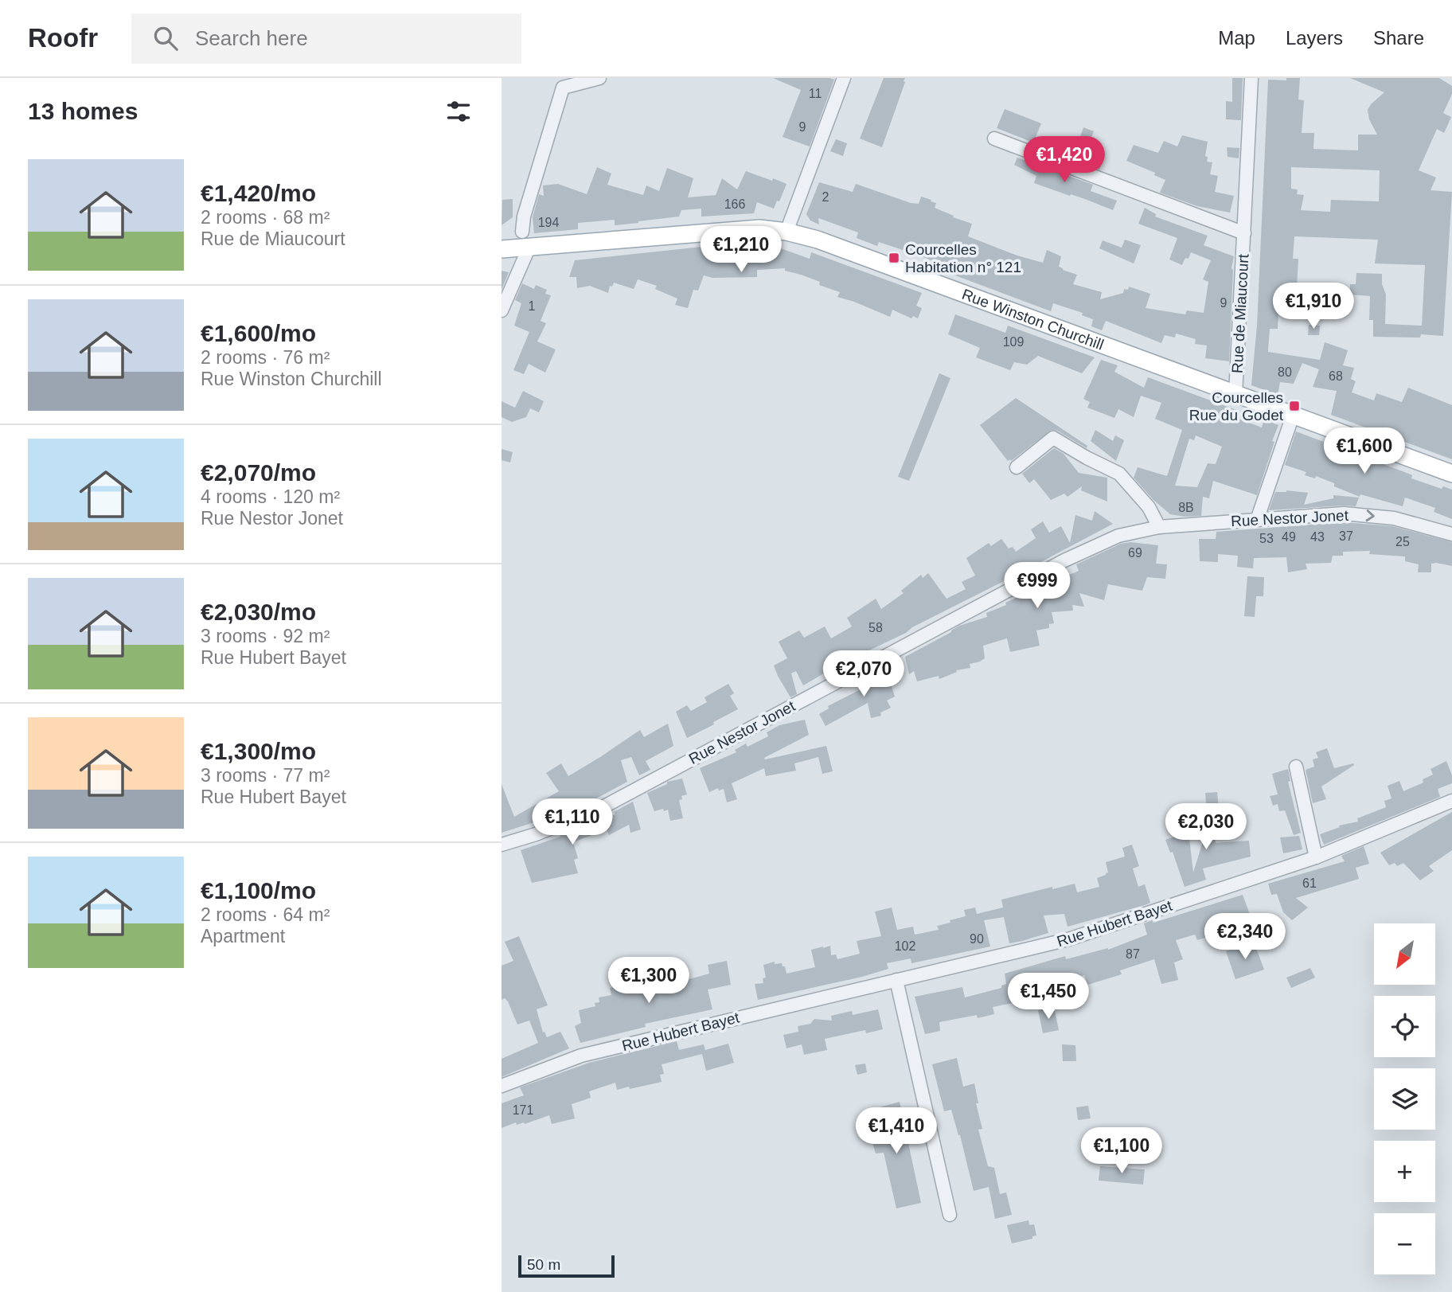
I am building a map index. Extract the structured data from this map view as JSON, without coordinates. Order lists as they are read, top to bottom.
{
  "streets": {
    "main road": ["Rue Winston Churchill"],
    "street": ["Rue de Miaucourt", "Rue Nestor Jonet", "Rue Hubert Bayet"]
  },
  "crossings": [
    ["Rue de Miaucourt", "Rue Winston Churchill"]
  ],
  "places": {
    "transit": ["Courcelles Habitation n° 121", "Courcelles Rue du Godet"]
  },
  "house_numbers": [
    "11",
    "9",
    "2",
    "166",
    "194",
    "9",
    "1",
    "109",
    "80",
    "68",
    "8B",
    "37",
    "49",
    "43",
    "53",
    "25",
    "69",
    "58",
    "61",
    "90",
    "102",
    "87",
    "171"
  ],
  "scale_bar": "50 m",
  "north": "bottom left",
  "page": {
    "header": "Roofr",
    "search": "Search here",
    "nav": ["Map", "Layers", "Share"],
    "heading": "13 homes",
    "price": [
      "€1,420",
      "€1,210",
      "€1,910",
      "€1,600",
      "€999",
      "€2,070",
      "€1,110",
      "€2,030",
      "€2,340",
      "€1,300",
      "€1,450",
      "€1,410",
      "€1,100"
    ],
    "list": [
      {
        "name": "€1,420/mo",
        "note": "2 rooms · 68 m² · Rue de Miaucourt"
      },
      {
        "name": "€1,600/mo",
        "note": "2 rooms · 76 m² · Rue Winston Churchill"
      },
      {
        "name": "€2,070/mo",
        "note": "4 rooms · 120 m² · Rue Nestor Jonet"
      },
      {
        "name": "€2,030/mo",
        "note": "3 rooms · 92 m² · Rue Hubert Bayet"
      },
      {
        "name": "€1,300/mo",
        "note": "3 rooms · 77 m² · Rue Hubert Bayet"
      },
      {
        "name": "€1,100/mo",
        "note": "2 rooms · 64 m² · Apartment"
      }
    ],
    "map_buttons": ["+", "−"],
    "scale": "50 m"
  }
}
